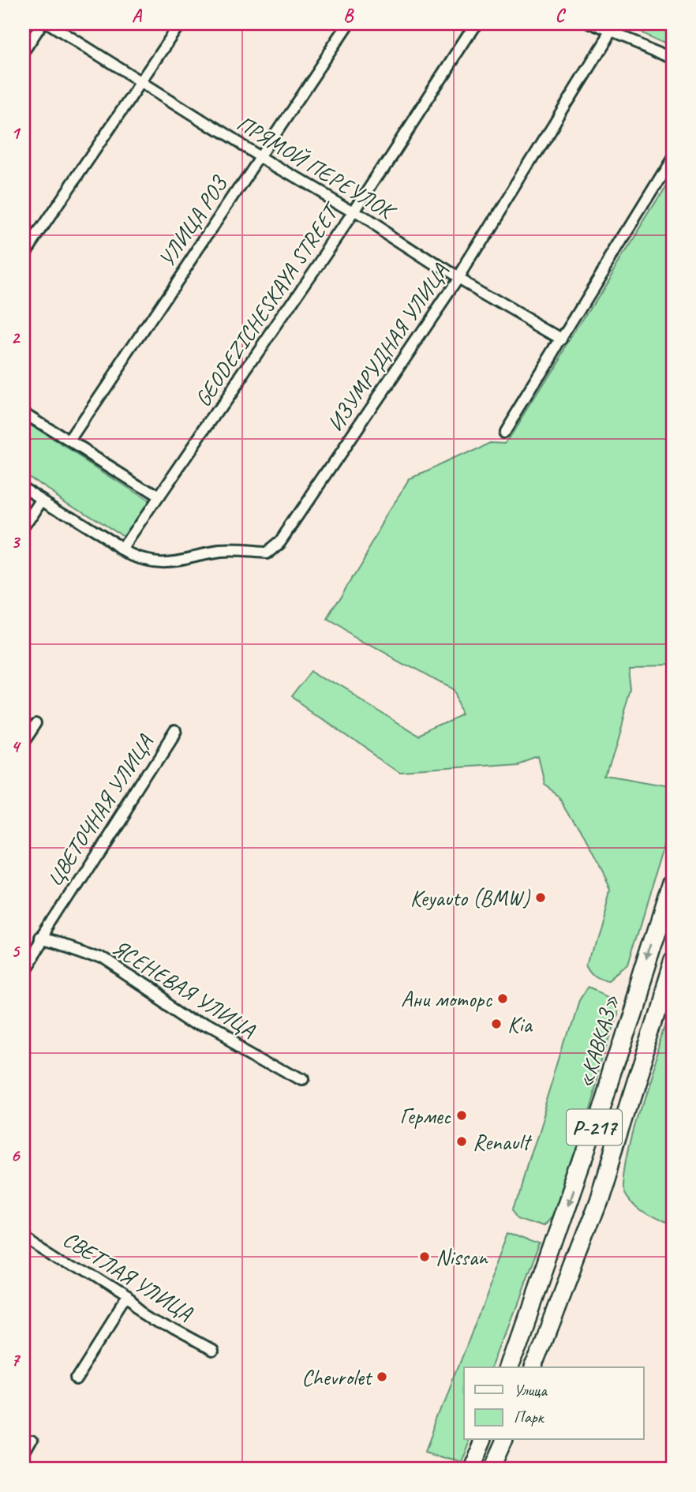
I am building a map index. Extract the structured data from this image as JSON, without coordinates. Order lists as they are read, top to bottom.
{
  "streets": {
    "highway": ["«КАВКАЗ»", "Р-217"],
    "street": [
      "ПРЯМОЙ ПЕРЕУЛОК",
      "УЛИЦА РОЗ",
      "GEODEZICHESKAYA STREET",
      "ИЗУМРУДНАЯ УЛИЦА",
      "ЦВЕТОЧНАЯ УЛИЦА",
      "ЯСЕНЕВАЯ УЛИЦА",
      "СВЕТЛАЯ УЛИЦА"
    ]
  },
  "crossings": [
    ["ПРЯМОЙ ПЕРЕУЛОК", "УЛИЦА РОЗ"],
    ["ПРЯМОЙ ПЕРЕУЛОК", "GEODEZICHESKAYA STREET"],
    ["ПРЯМОЙ ПЕРЕУЛОК", "ИЗУМРУДНАЯ УЛИЦА"],
    ["GEODEZICHESKAYA STREET", "ИЗУМРУДНАЯ УЛИЦА"],
    ["ЦВЕТОЧНАЯ УЛИЦА", "ЯСЕНЕВАЯ УЛИЦА"]
  ],
  "places": [
    "Keyauto (BMW)",
    "Ани моторс",
    "Kia",
    "Гермес",
    "Renault",
    "Nissan",
    "Chevrolet"
  ],
  "legend": ["Улица", "Парк"],
  "grid": {
    "columns": ["A", "B", "C"],
    "rows": [
      "1",
      "2",
      "3",
      "4",
      "5",
      "6",
      "7"
    ]
  }
}
